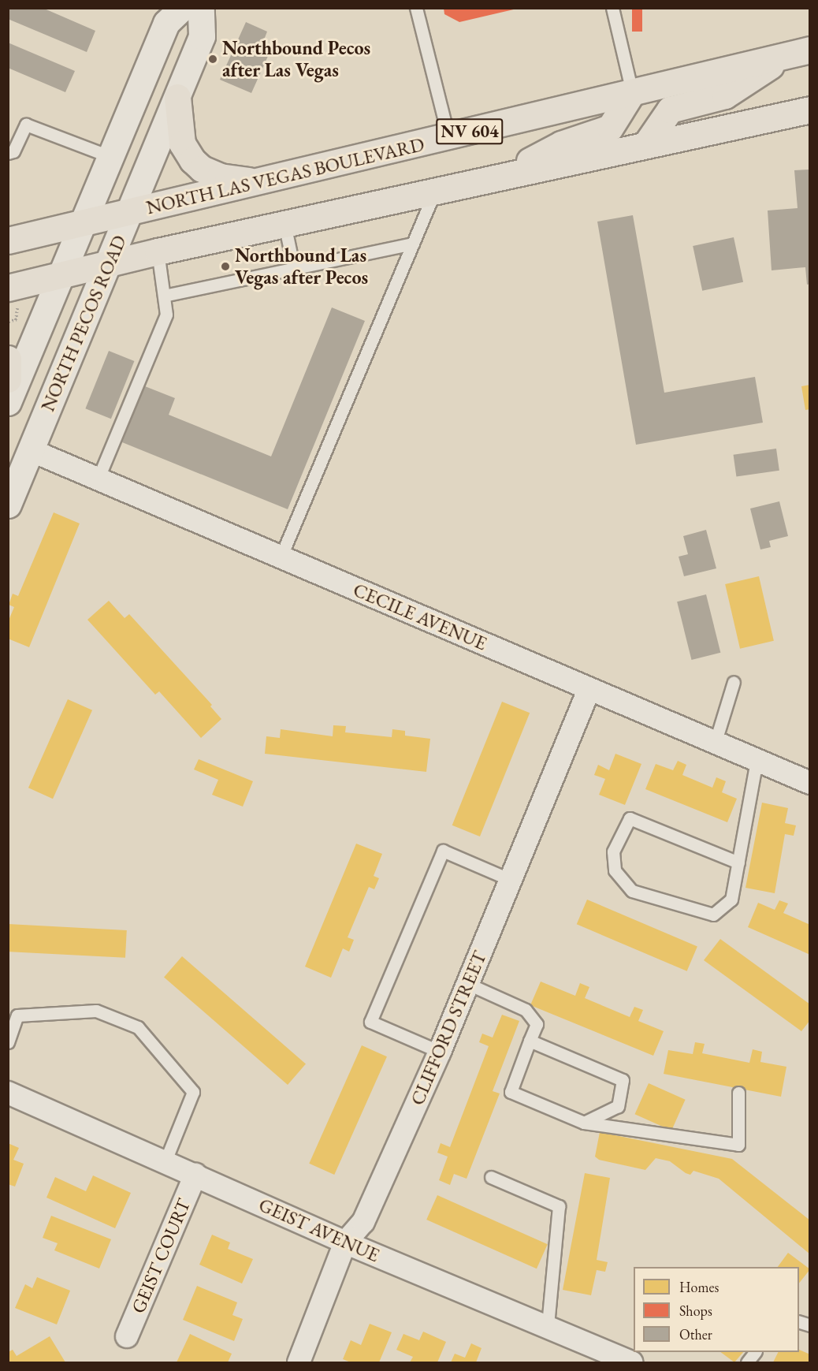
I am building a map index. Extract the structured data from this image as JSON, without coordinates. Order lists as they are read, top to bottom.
{
  "streets": {
    "main road": ["NV 604", "NORTH LAS VEGAS BOULEVARD", "NORTH PECOS ROAD"],
    "street": [
      "CECILE AVENUE",
      "CLIFFORD STREET",
      "GEIST AVENUE",
      "GEIST COURT"
    ]
  },
  "crossings": [
    ["NORTH LAS VEGAS BOULEVARD", "NORTH PECOS ROAD"],
    ["NORTH PECOS ROAD", "CECILE AVENUE"],
    ["CECILE AVENUE", "CLIFFORD STREET"],
    ["CLIFFORD STREET", "GEIST AVENUE"],
    ["GEIST AVENUE", "GEIST COURT"]
  ],
  "places": ["Northbound Pecos after Las Vegas", "Northbound Las Vegas after Pecos"],
  "legend": ["Homes", "Shops", "Other"]
}
